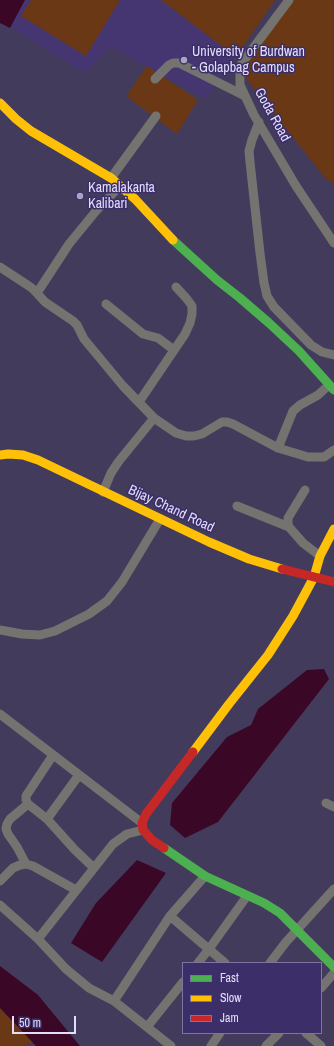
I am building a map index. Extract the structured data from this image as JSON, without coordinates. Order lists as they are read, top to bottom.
{
  "streets": {
    "street": ["Goda Road", "Bijay Chand Road"]
  },
  "places": ["University of Burdwan - Golapbag Campus", "Kamalakanta Kalibari"],
  "legend": ["Fast", "Slow", "Jam"],
  "scale_bar": "50 m"
}
